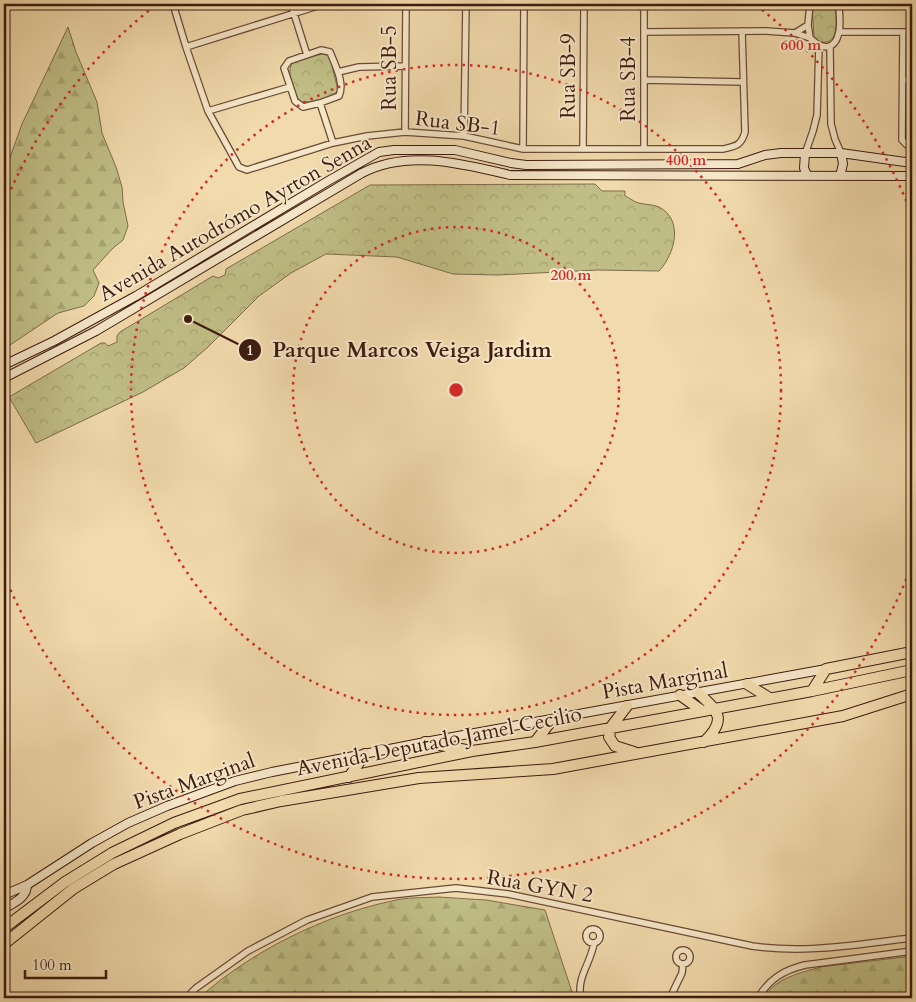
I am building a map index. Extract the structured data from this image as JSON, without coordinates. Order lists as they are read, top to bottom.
{
  "streets": {
    "highway": ["Avenida Deputado Jamel Cecilio"],
    "street": [
      "Rua SB-5",
      "Rua SB-9",
      "Rua SB-4",
      "Rua SB-1",
      "Avenida Autodrómo Ayrton Senna",
      "Pista Marginal",
      "Rua GYN 2"
    ]
  },
  "crossings": [
    ["Rua SB-5", "Rua SB-1"],
    ["Rua SB-9", "Rua SB-1"],
    ["Rua SB-4", "Rua SB-1"]
  ],
  "places": ["Parque Marcos Veiga Jardim"],
  "scale_bar": "100 m",
  "rings": ["600 m", "400 m", "200 m"]
}
